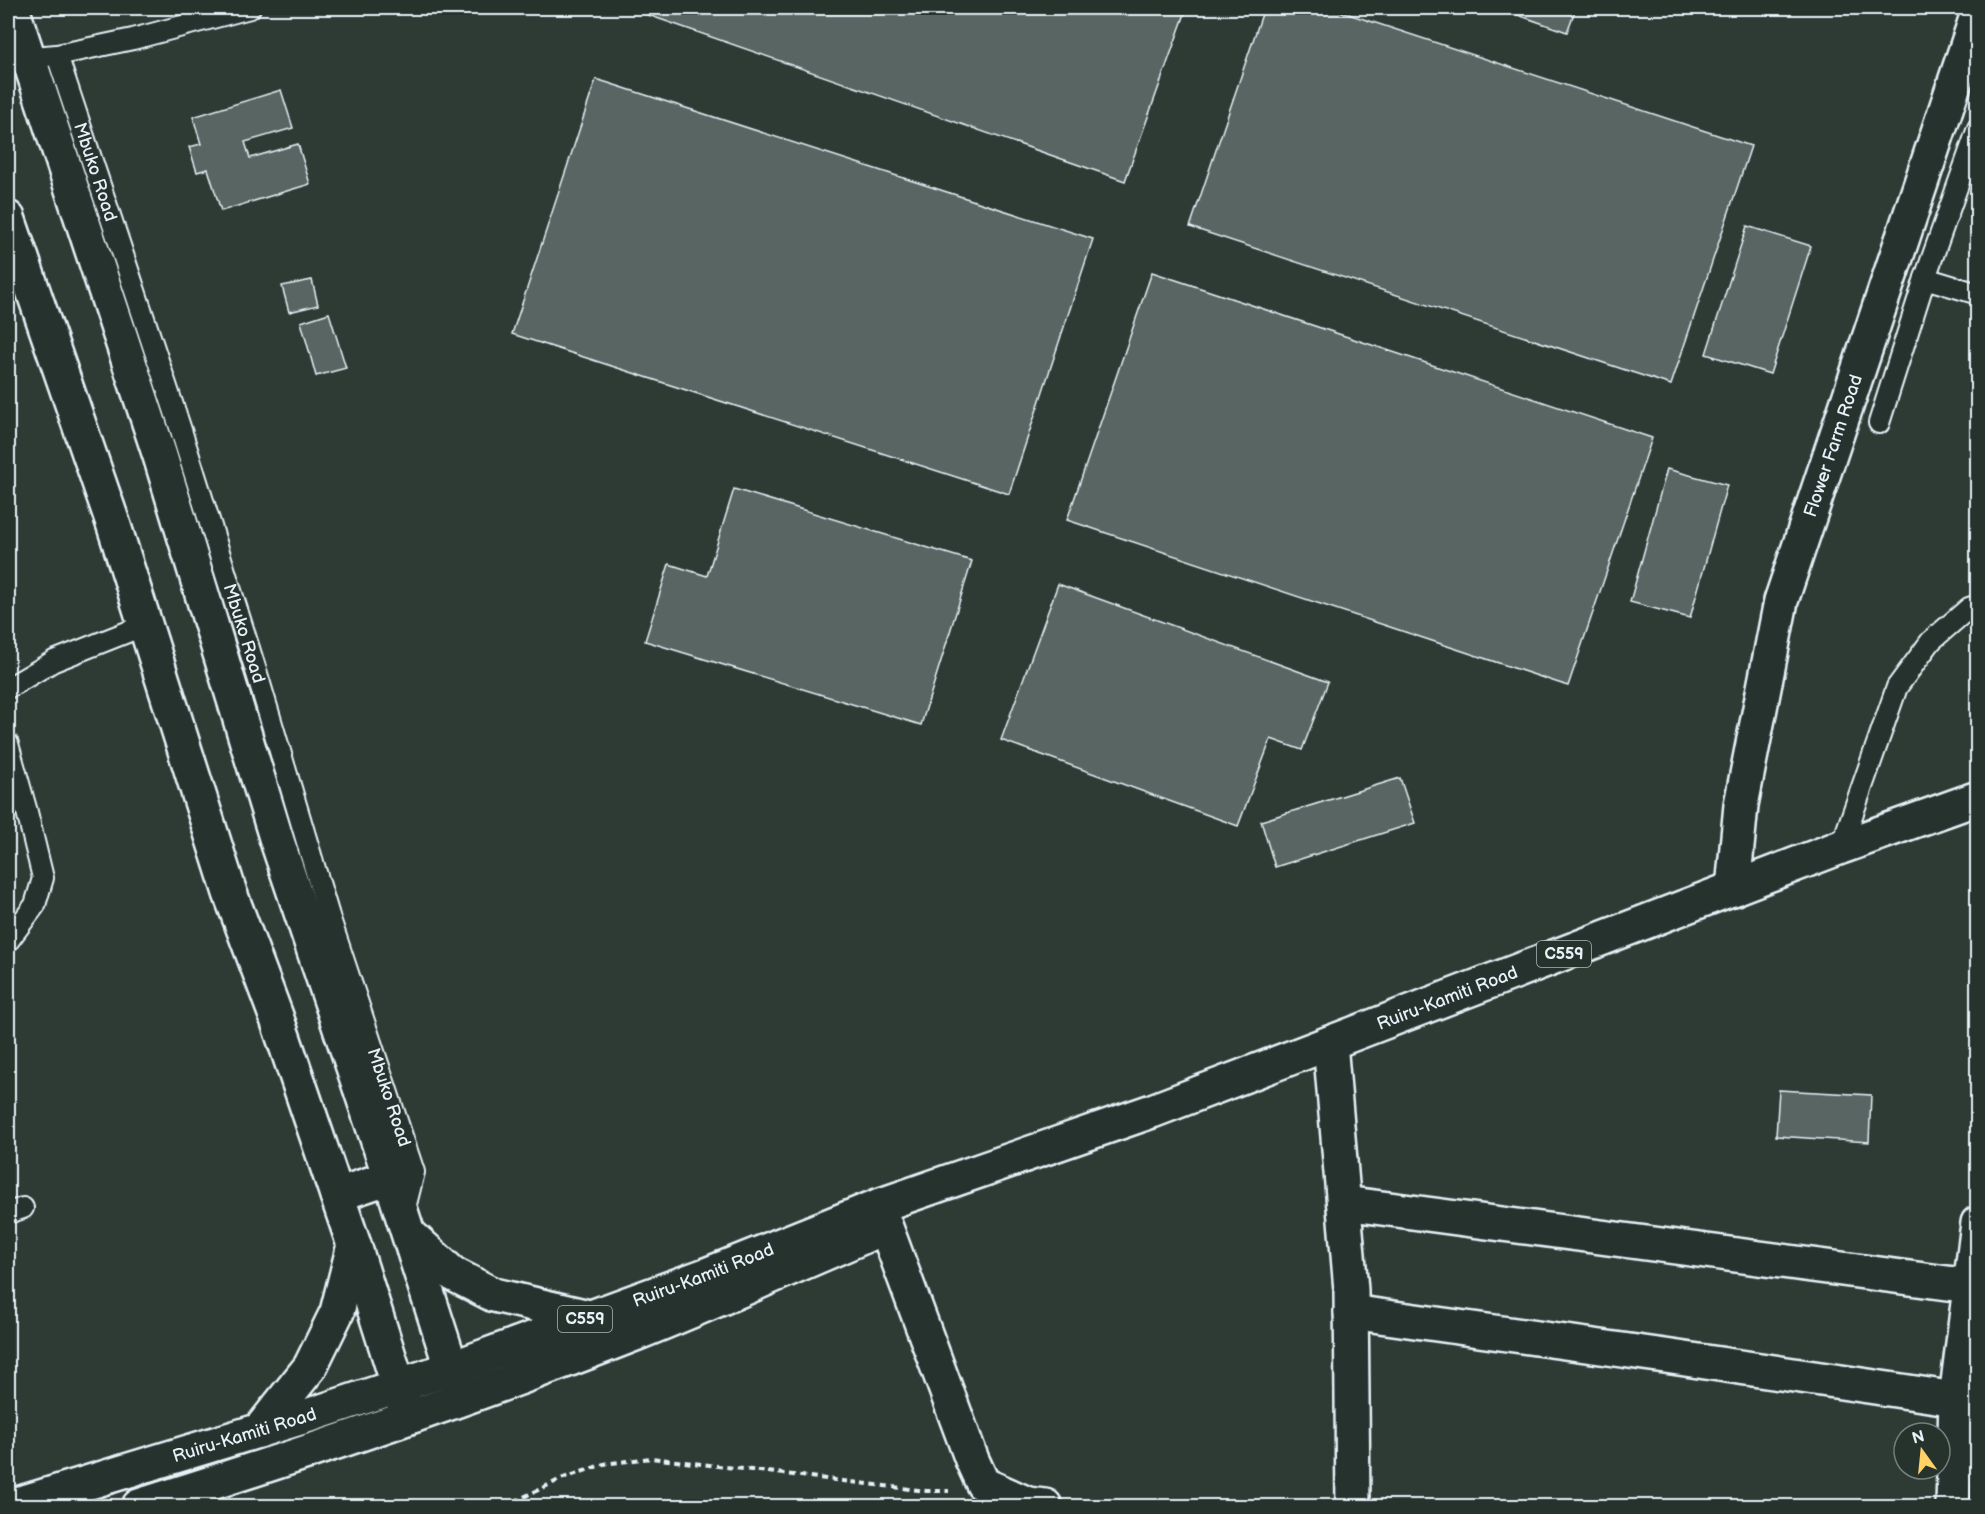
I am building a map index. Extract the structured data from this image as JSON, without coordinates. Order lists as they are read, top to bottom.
{
  "streets": {
    "street": ["Flower Farm Road", "C559", "Ruiru-Kamiti Road"],
    "lane": ["Mbuko Road"]
  },
  "crossings": [
    ["Flower Farm Road", "Ruiru-Kamiti Road"]
  ],
  "north": "top"
}
